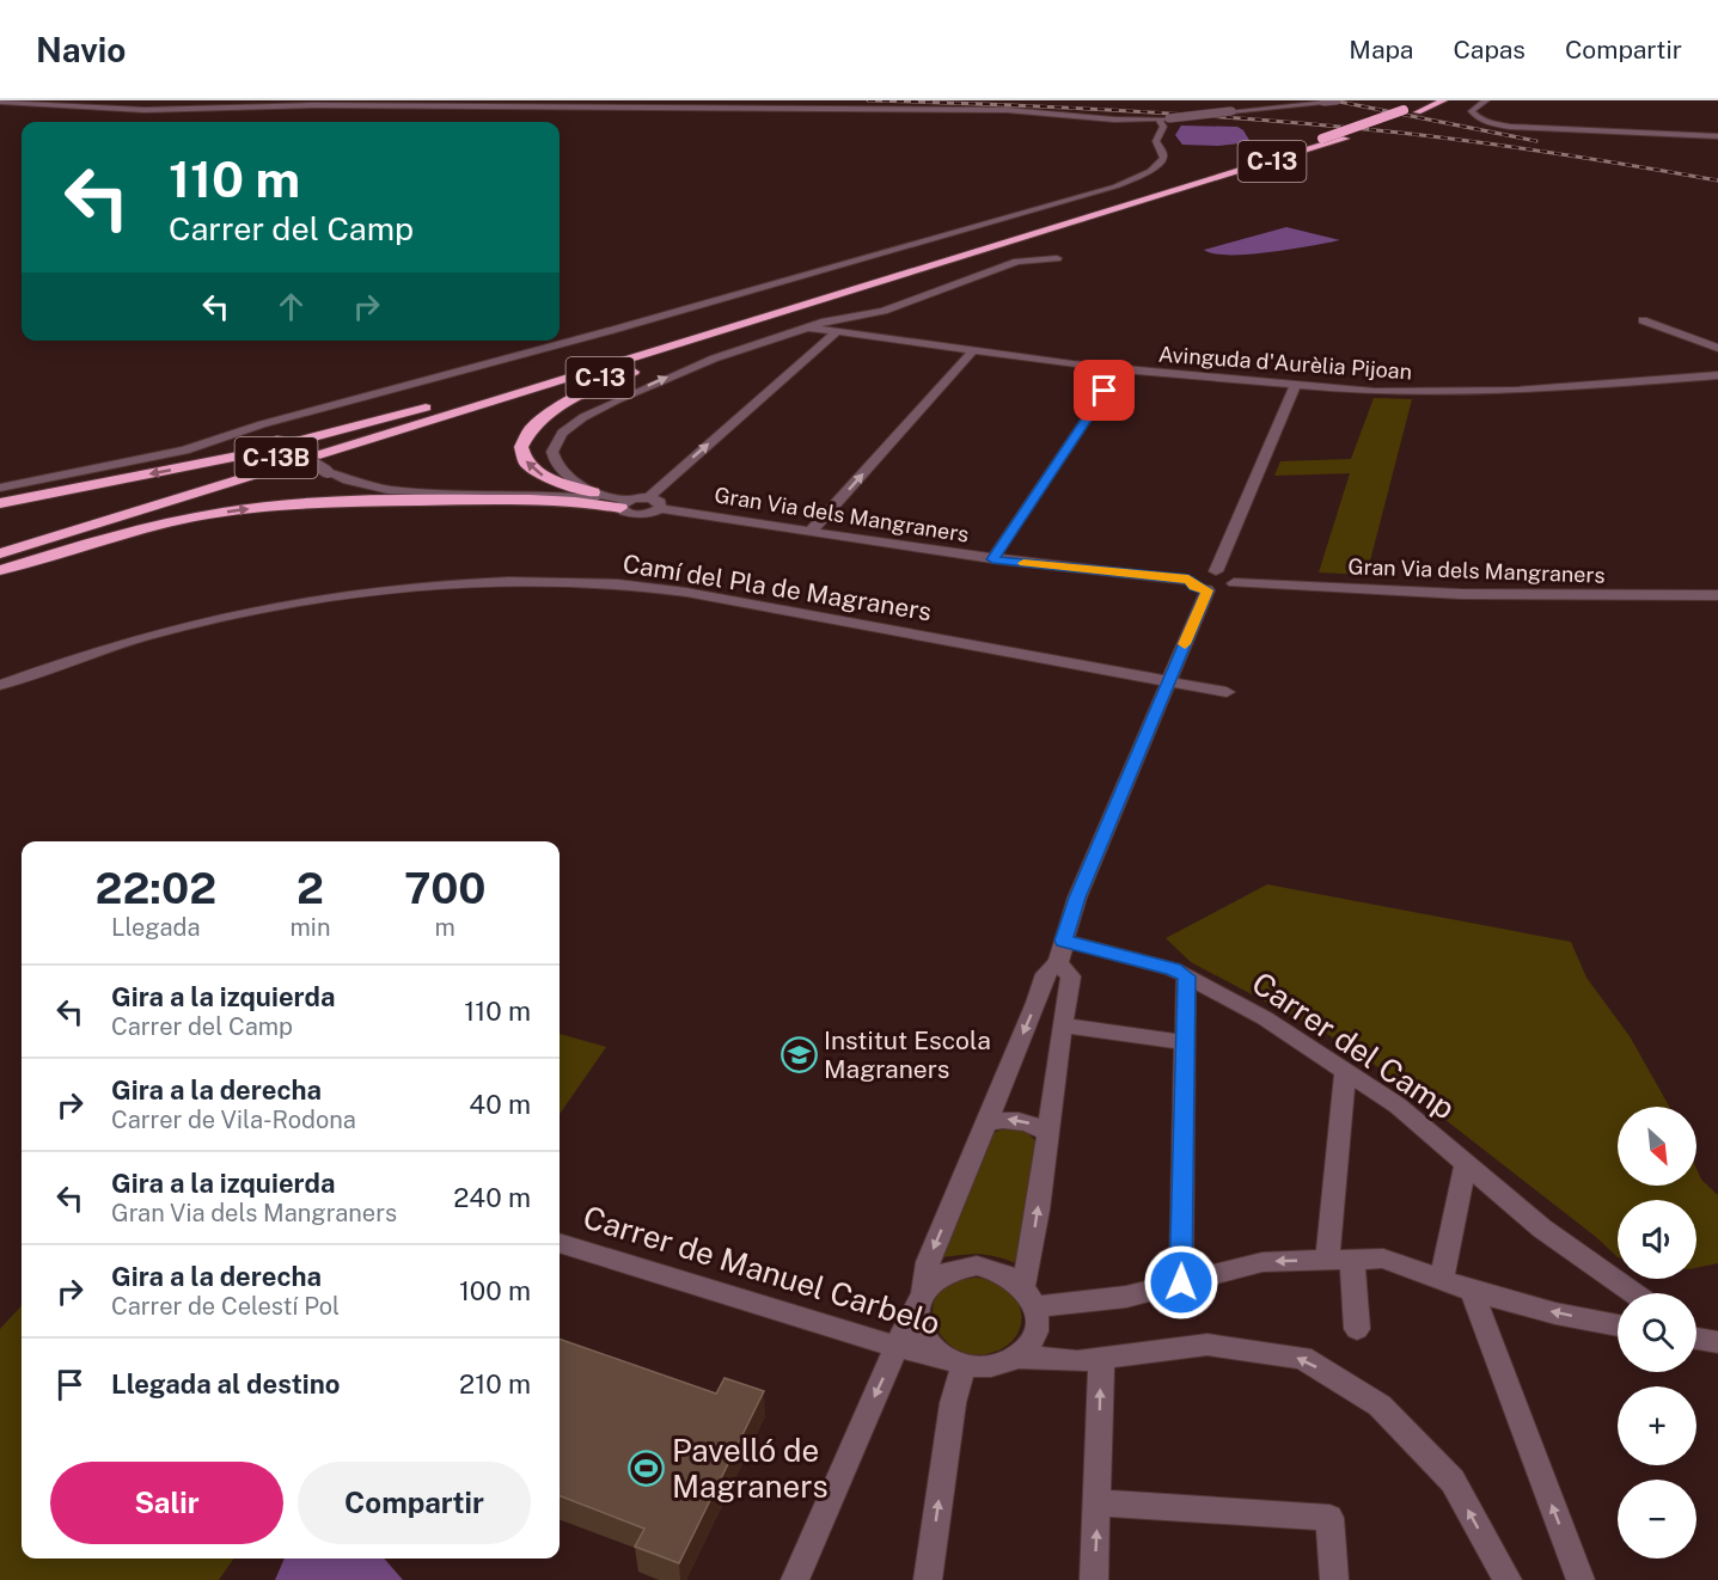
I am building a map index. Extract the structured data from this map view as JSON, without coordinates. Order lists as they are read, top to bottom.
{
  "streets": {
    "highway": ["C-13", "C-13B"],
    "street": [
      "Avinguda d'Aurèlia Pijoan",
      "Gran Via dels Mangraners",
      "Camí del Pla de Magraners",
      "Carrer del Camp",
      "Carrer de Manuel Carbelo"
    ]
  },
  "crossings": [
    ["C-13", "C-13B"]
  ],
  "places": {
    "school or university": ["Institut Escola Magraners"],
    "sports": ["Pavelló de Magraners"]
  },
  "north": "bottom right",
  "page": {
    "header": "Navio",
    "nav": ["Mapa", "Capas", "Compartir"],
    "turn": ["110 m", "Carrer del Camp"],
    "eta": [
      "22:02",
      "Llegada",
      "2",
      "min",
      "700",
      "m"
    ],
    "list": [
      {
        "name": "Gira a la izquierda",
        "note": "Carrer del Camp",
        "value": "110 m"
      },
      {
        "name": "Gira a la derecha",
        "note": "Carrer de Vila-Rodona",
        "value": "40 m"
      },
      {
        "name": "Gira a la izquierda",
        "note": "Gran Via dels Mangraners",
        "value": "240 m"
      },
      {
        "name": "Gira a la derecha",
        "note": "Carrer de Celestí Pol",
        "value": "100 m"
      },
      {
        "name": "Llegada al destino",
        "value": "210 m"
      }
    ],
    "map_buttons": ["+", "−"],
    "buttons": ["Salir", "Compartir"]
  }
}
